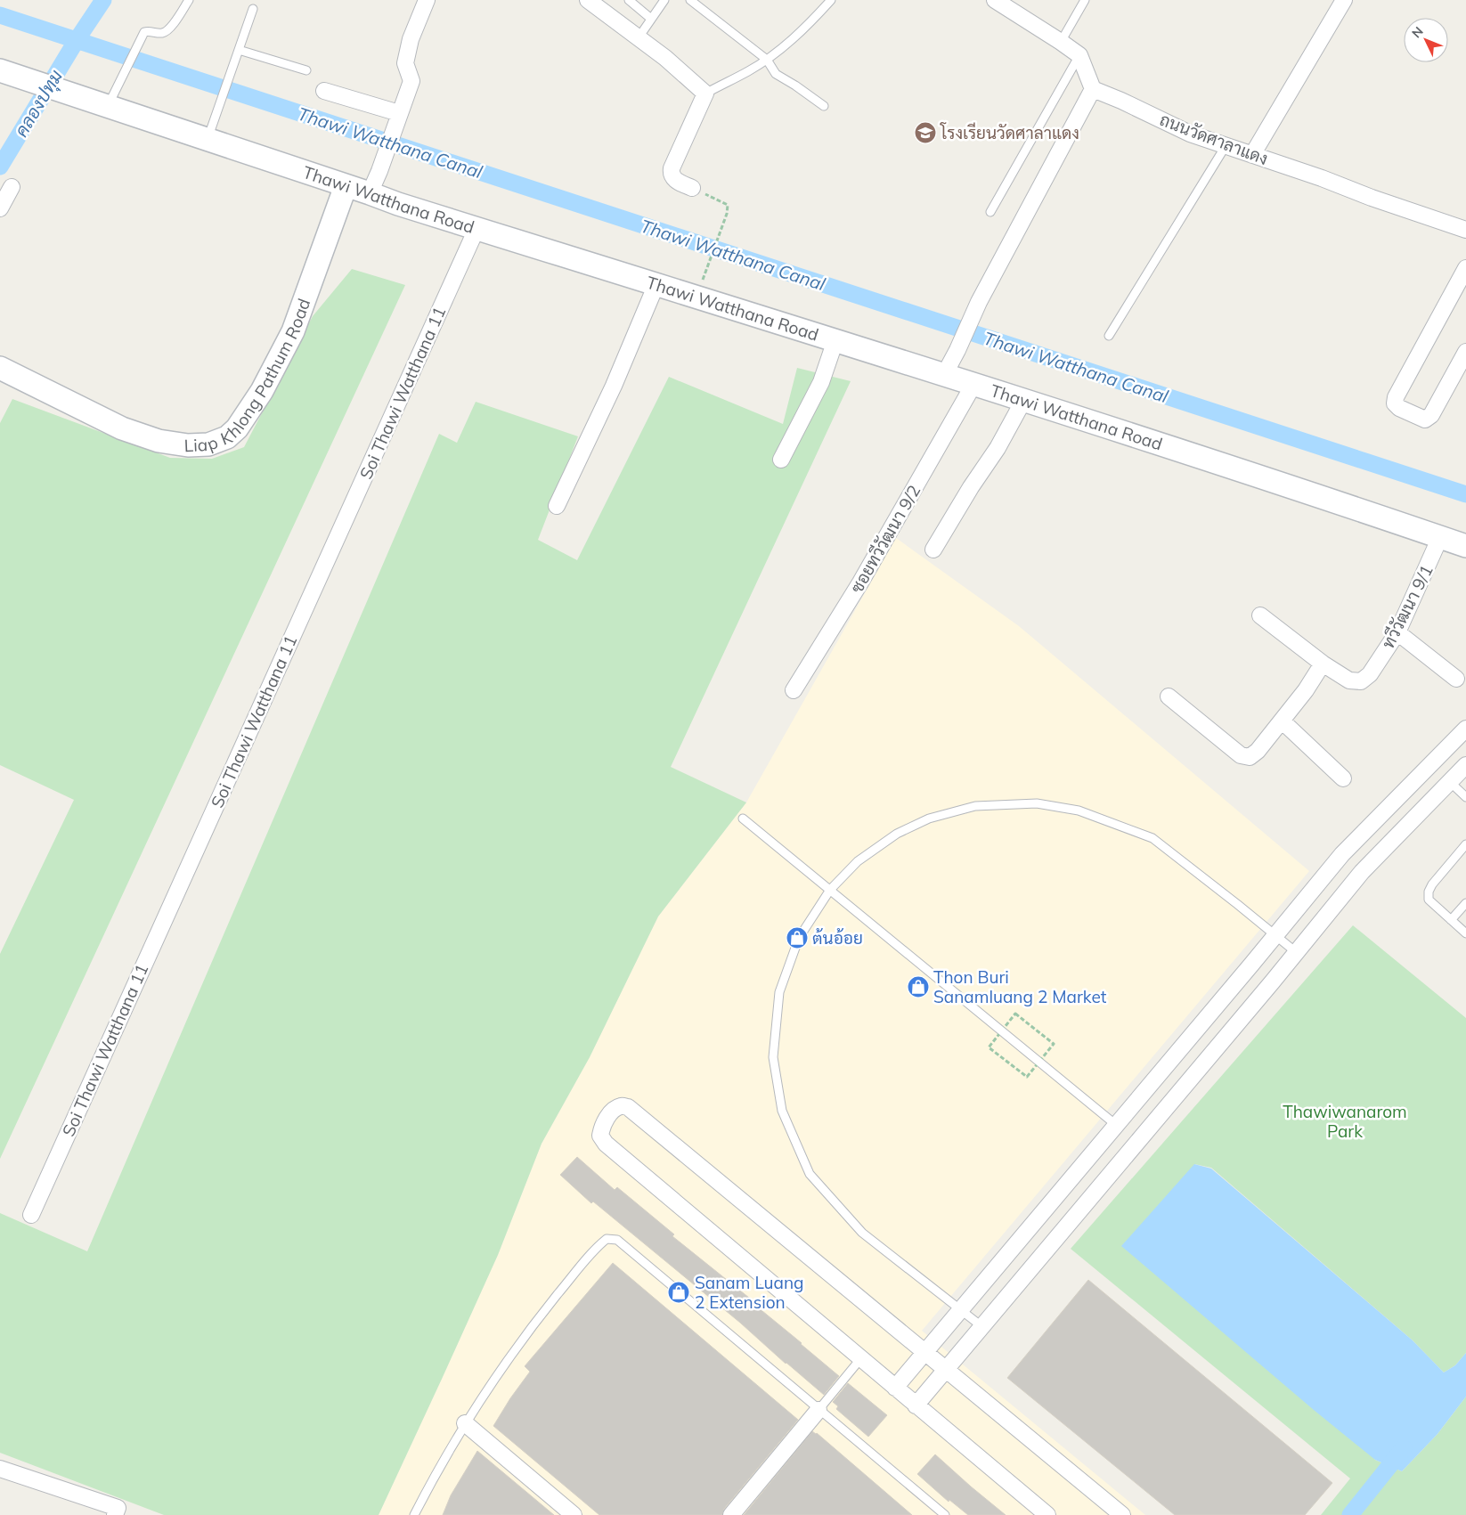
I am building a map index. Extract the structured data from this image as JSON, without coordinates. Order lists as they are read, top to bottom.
{
  "streets": {
    "main road": ["Thawi Watthana Road", "Liap Khlong Pathum Road"],
    "street": [
      "ถนนวัดศาลาแดง",
      "Soi Thawi Watthana 11",
      "ซอยทวีวัฒนา 9/2",
      "ทวีวัฒนา 9/1"
    ]
  },
  "crossings": [
    ["Thawi Watthana Road", "Liap Khlong Pathum Road"],
    ["Thawi Watthana Road", "Soi Thawi Watthana 11"],
    ["Thawi Watthana Road", "ซอยทวีวัฒนา 9/2"],
    ["Thawi Watthana Road", "ทวีวัฒนา 9/1"]
  ],
  "water": ["คลองปทุม", "Thawi Watthana Canal"],
  "parks": ["Thawiwanarom Park"],
  "places": {
    "school or university": ["โรงเรียนวัดศาลาแดง"],
    "shop": ["ต้นอ้อย", "Thon Buri Sanamluang 2 Market", "Sanam Luang 2 Extension"]
  },
  "north": "top left"
}
